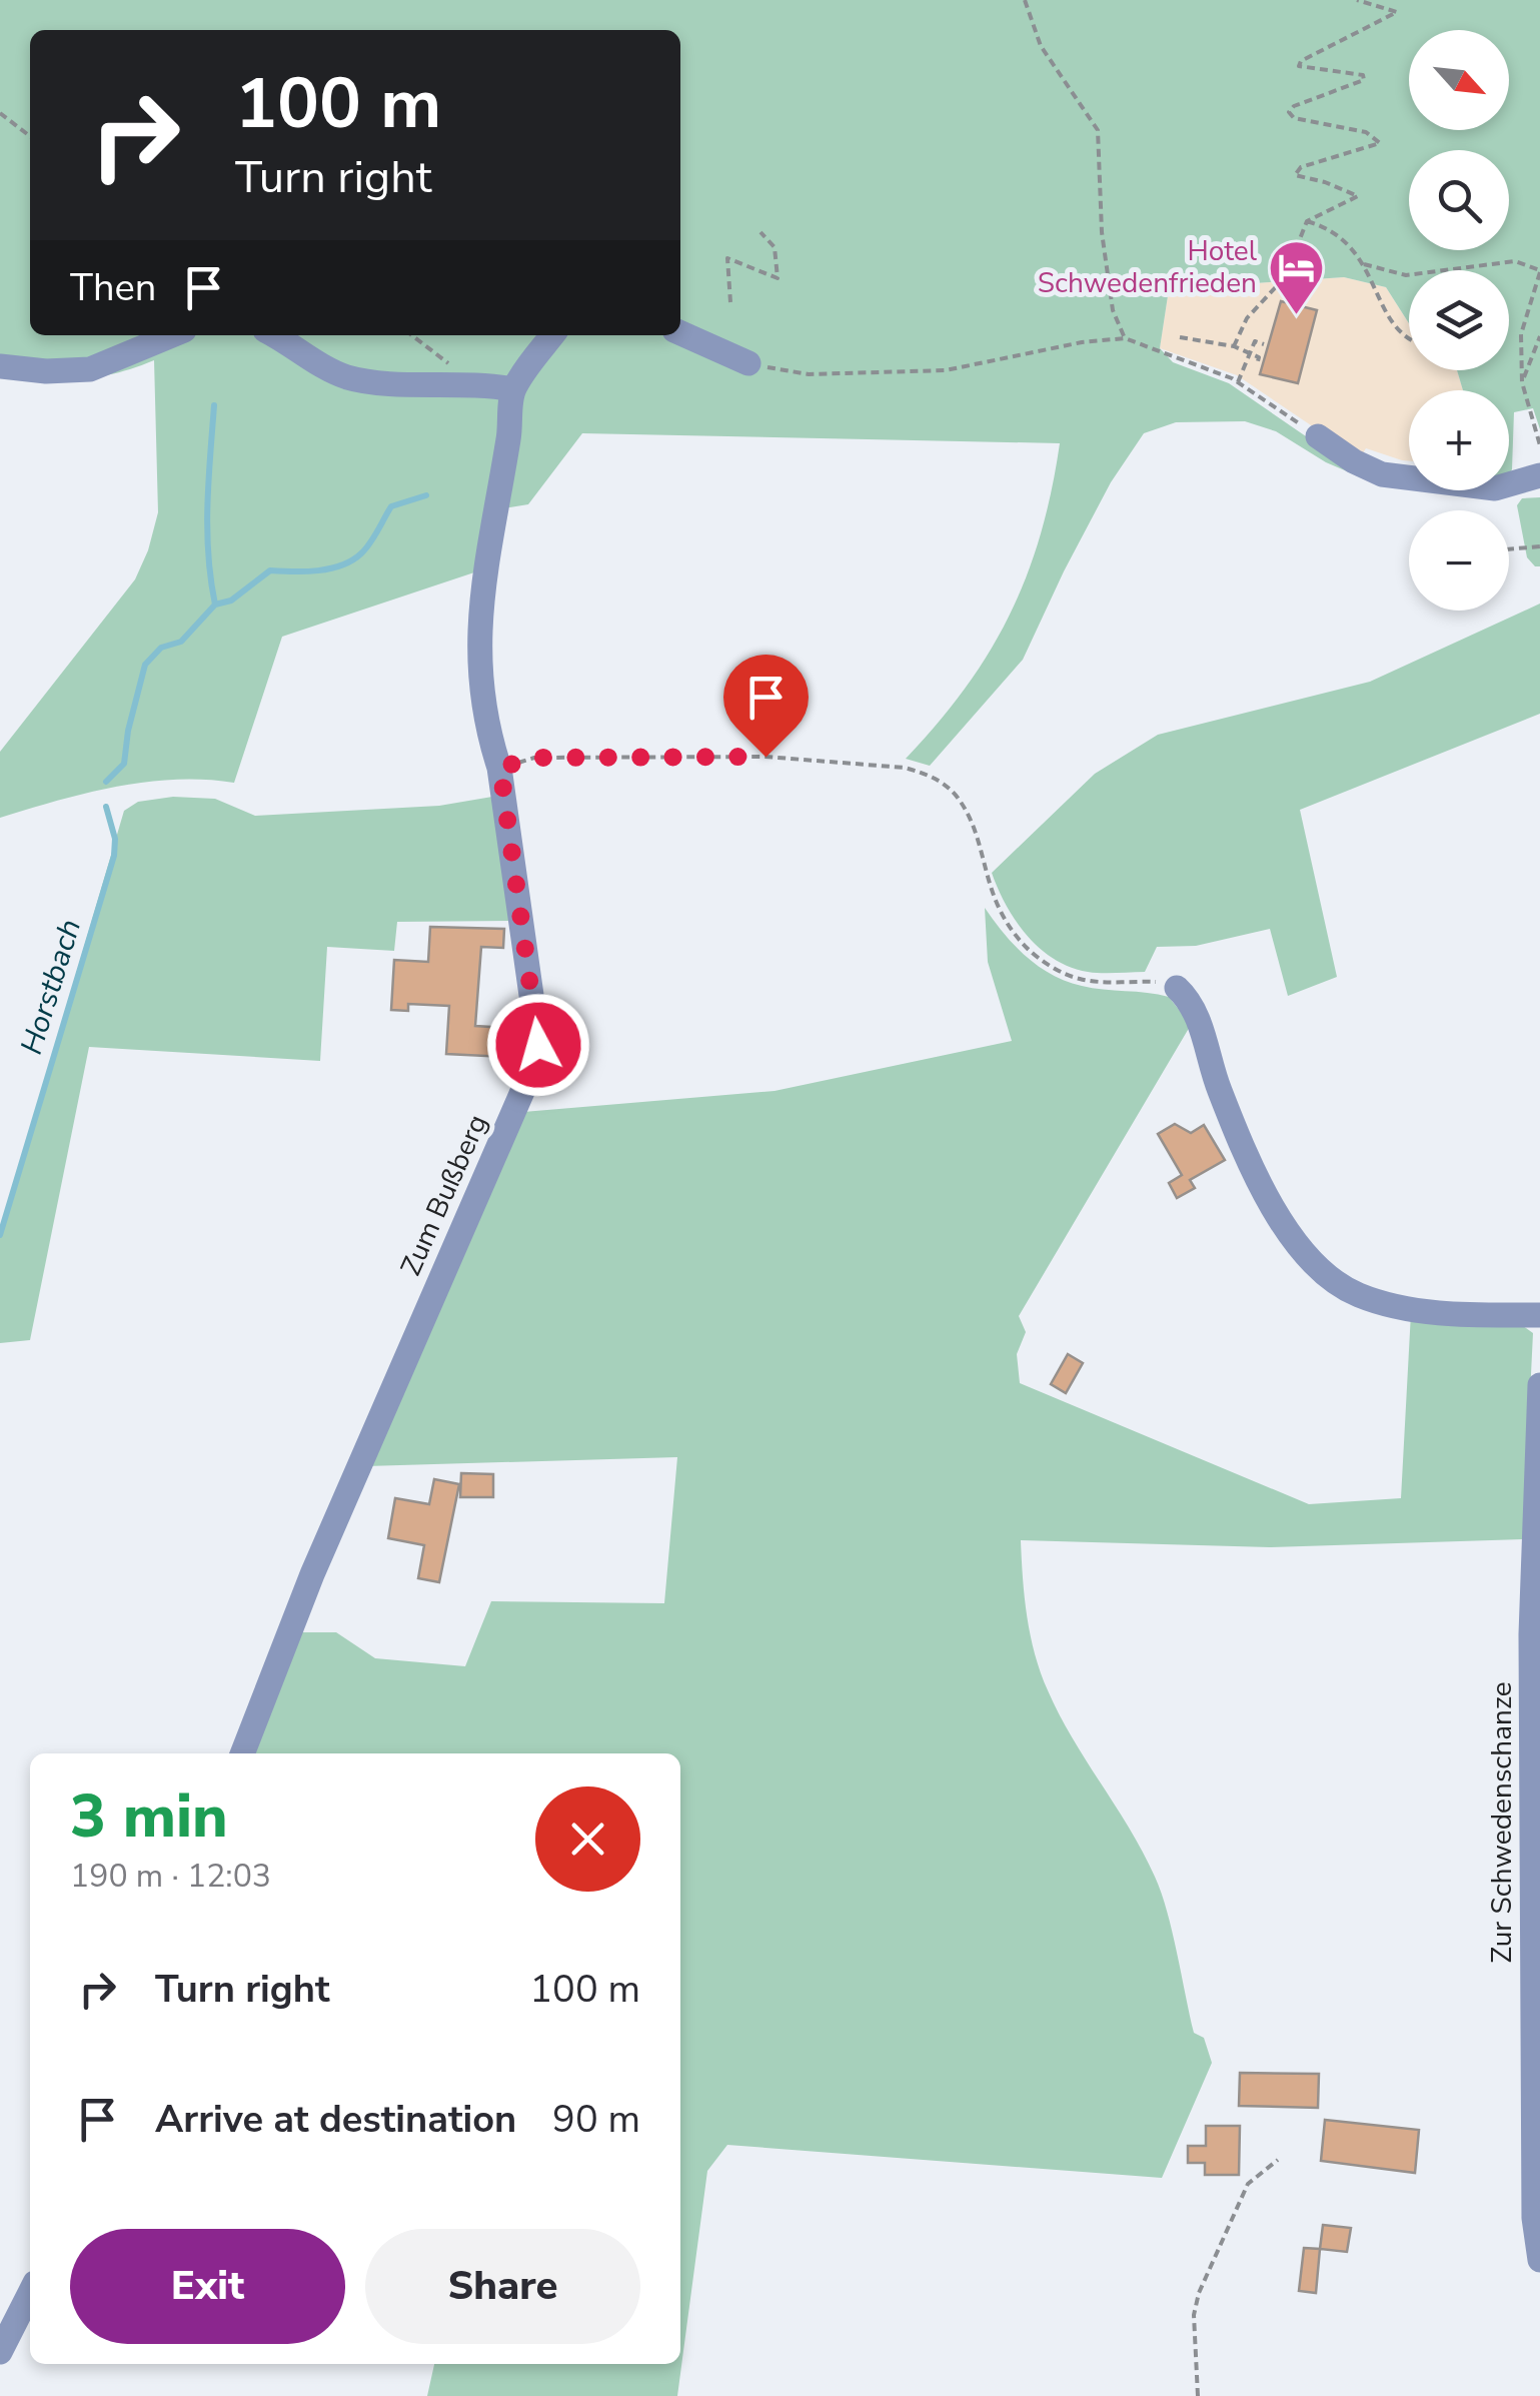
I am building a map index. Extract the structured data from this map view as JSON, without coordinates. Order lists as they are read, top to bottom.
{
  "streets": {
    "street": ["Zum Bußberg", "Zur Schwedenschanze"]
  },
  "water": ["Horstbach"],
  "places": {
    "hotel": ["Hotel Schwedenfrieden"]
  },
  "north": "bottom right",
  "page": {
    "map_buttons": ["+", "−"],
    "turn": ["100 m", "Turn right"],
    "then": "Then",
    "heading": ["3 min", "190 m · 12:03"],
    "list": [
      {
        "name": "Turn right",
        "value": "100 m"
      },
      {
        "name": "Arrive at destination",
        "value": "90 m"
      }
    ],
    "buttons": ["Exit", "Share"]
  }
}
